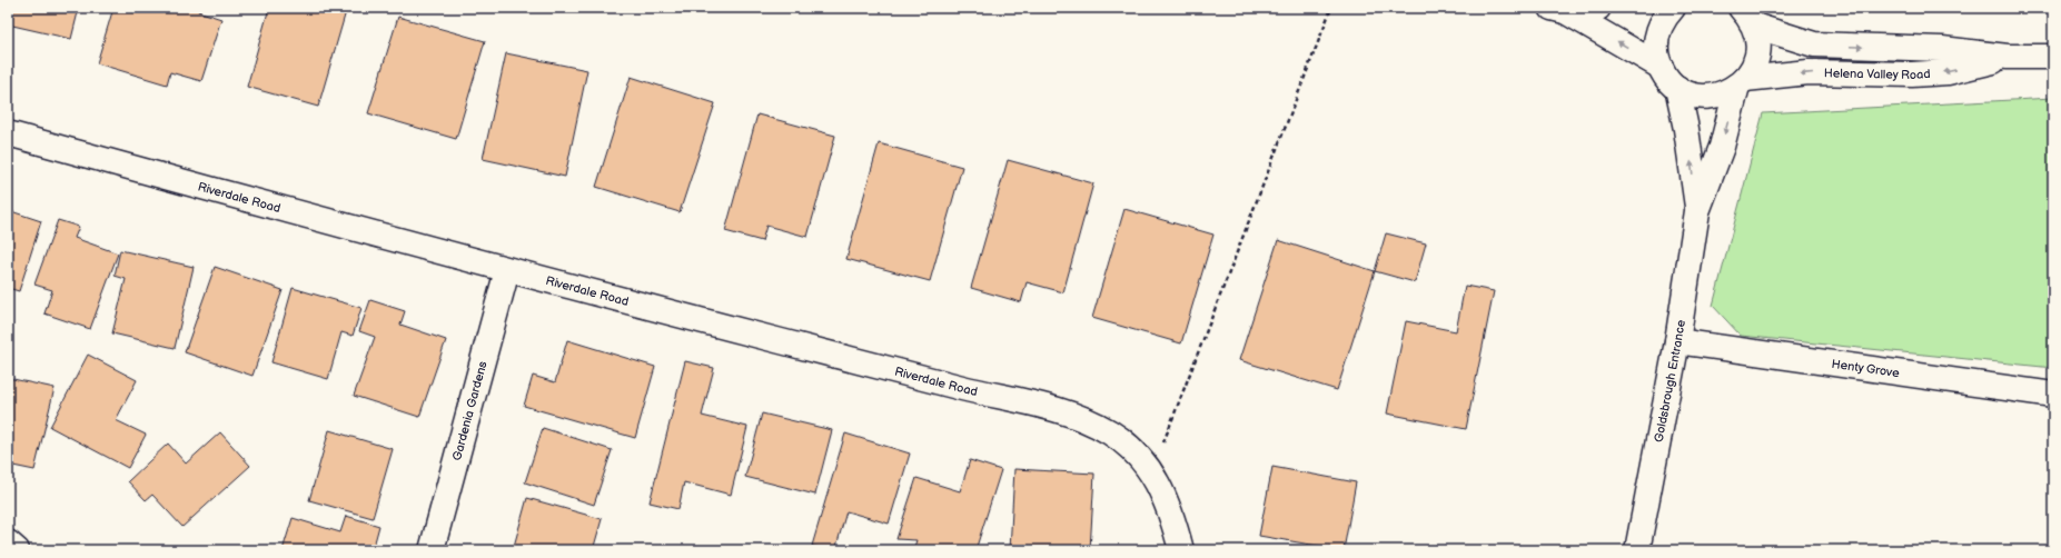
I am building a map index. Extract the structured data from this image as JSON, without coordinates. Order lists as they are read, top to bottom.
{
  "streets": {
    "street": [
      "Helena Valley Road",
      "Riverdale Road",
      "Henty Grove",
      "Goldsbrough Entrance",
      "Gardenia Gardens"
    ]
  },
  "crossings": [
    ["Helena Valley Road", "Goldsbrough Entrance"],
    ["Riverdale Road", "Gardenia Gardens"],
    ["Henty Grove", "Goldsbrough Entrance"]
  ]
}
